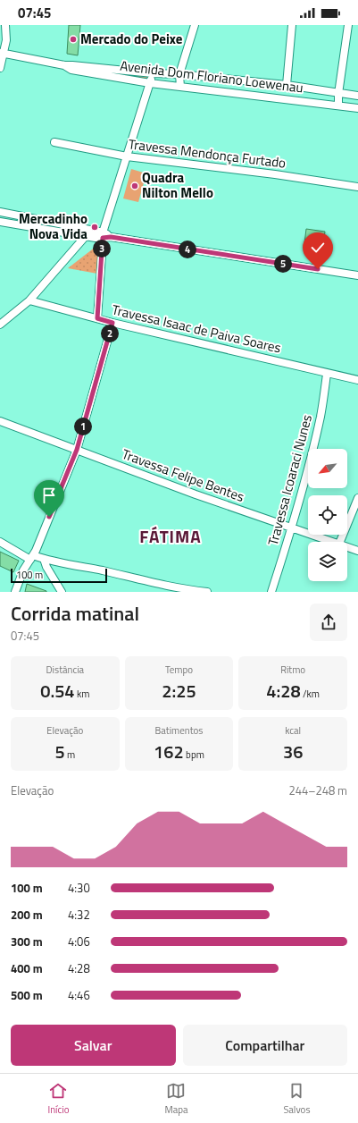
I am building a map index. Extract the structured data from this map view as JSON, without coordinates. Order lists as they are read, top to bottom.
{
  "streets": {
    "street": [
      "Avenida Dom Floriano Loewenau",
      "Travessa Mendonça Furtado",
      "Travessa Isaac de Paiva Soares",
      "Travessa Felipe Bentes",
      "Travessa Icoaraci Nunes"
    ]
  },
  "crossings": [
    ["Travessa Isaac de Paiva Soares", "Travessa Icoaraci Nunes"],
    ["Travessa Felipe Bentes", "Travessa Icoaraci Nunes"]
  ],
  "districts": ["FÁTIMA"],
  "places": ["Mercado do Peixe", "Quadra Nilton Mello", "Mercadinho Nova Vida"],
  "scale_bar": "100 m",
  "north": "bottom left",
  "page": {
    "status": "07:45",
    "pins": [
      "3",
      "4",
      "5",
      "2",
      "1"
    ],
    "scale": "100 m",
    "heading": ["Corrida matinal", "07:45"],
    "stats": [
      ["Distância", "0.54 km"],
      ["Tempo", "2:25"],
      ["Ritmo", "4:28 /km"],
      ["Elevação", "5 m"],
      ["Batimentos", "162 bpm"],
      ["kcal", "36"]
    ],
    "chart": ["Elevação", "244–248 m"],
    "list": [
      {
        "name": "100 m",
        "note": "4:30"
      },
      {
        "name": "200 m",
        "note": "4:32"
      },
      {
        "name": "300 m",
        "note": "4:06"
      },
      {
        "name": "400 m",
        "note": "4:28"
      },
      {
        "name": "500 m",
        "note": "4:46"
      }
    ],
    "buttons": ["Salvar", "Compartilhar"],
    "tabs": ["Início", "Mapa", "Salvos"]
  }
}
